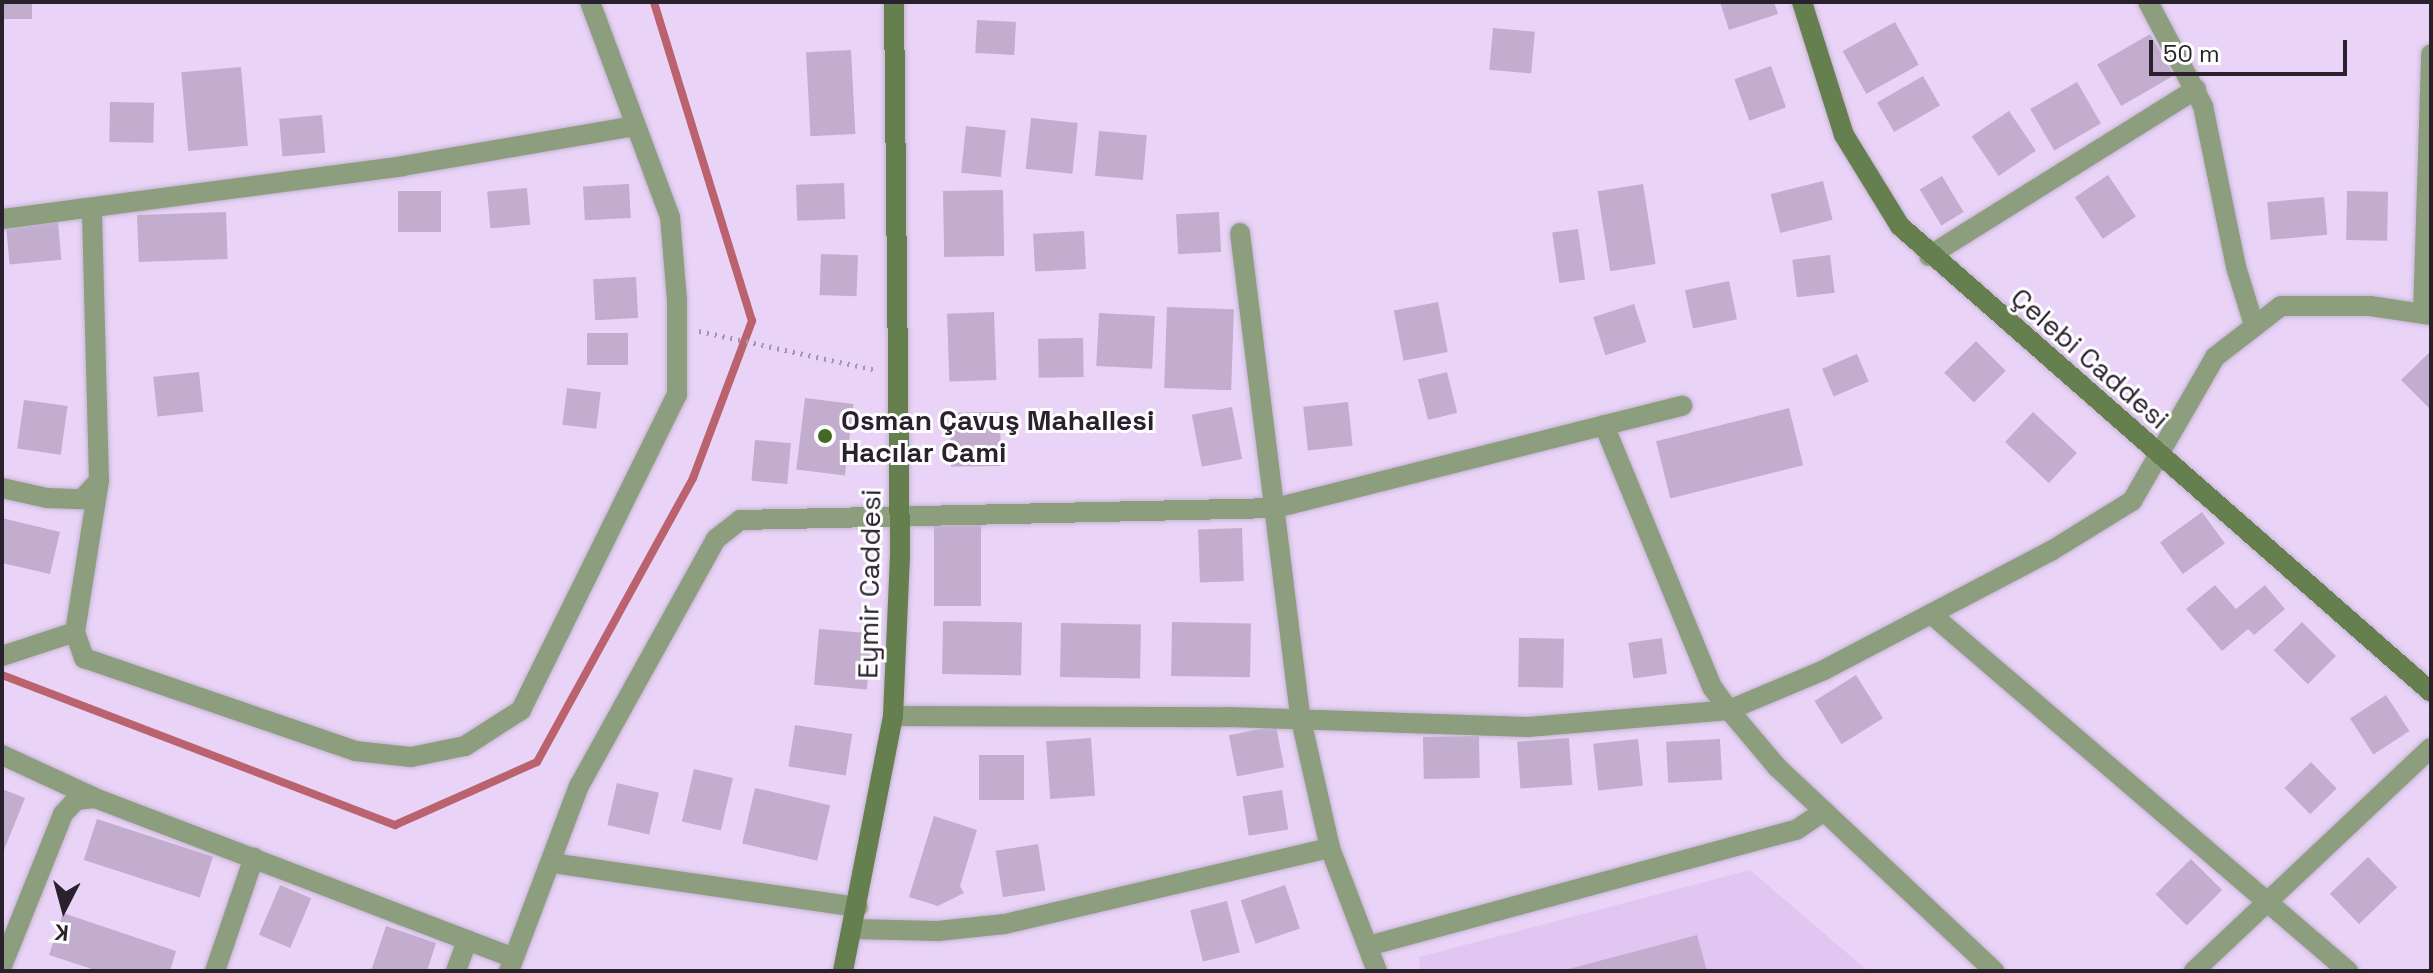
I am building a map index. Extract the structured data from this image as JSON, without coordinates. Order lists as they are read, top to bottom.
{
  "streets": {
    "main road": ["Çelebi Caddesi", "Eymir Caddesi"]
  },
  "places": ["Osman Çavuş Mahallesi Hacılar Cami"],
  "scale_bar": "50 m",
  "north": "bottom"
}
